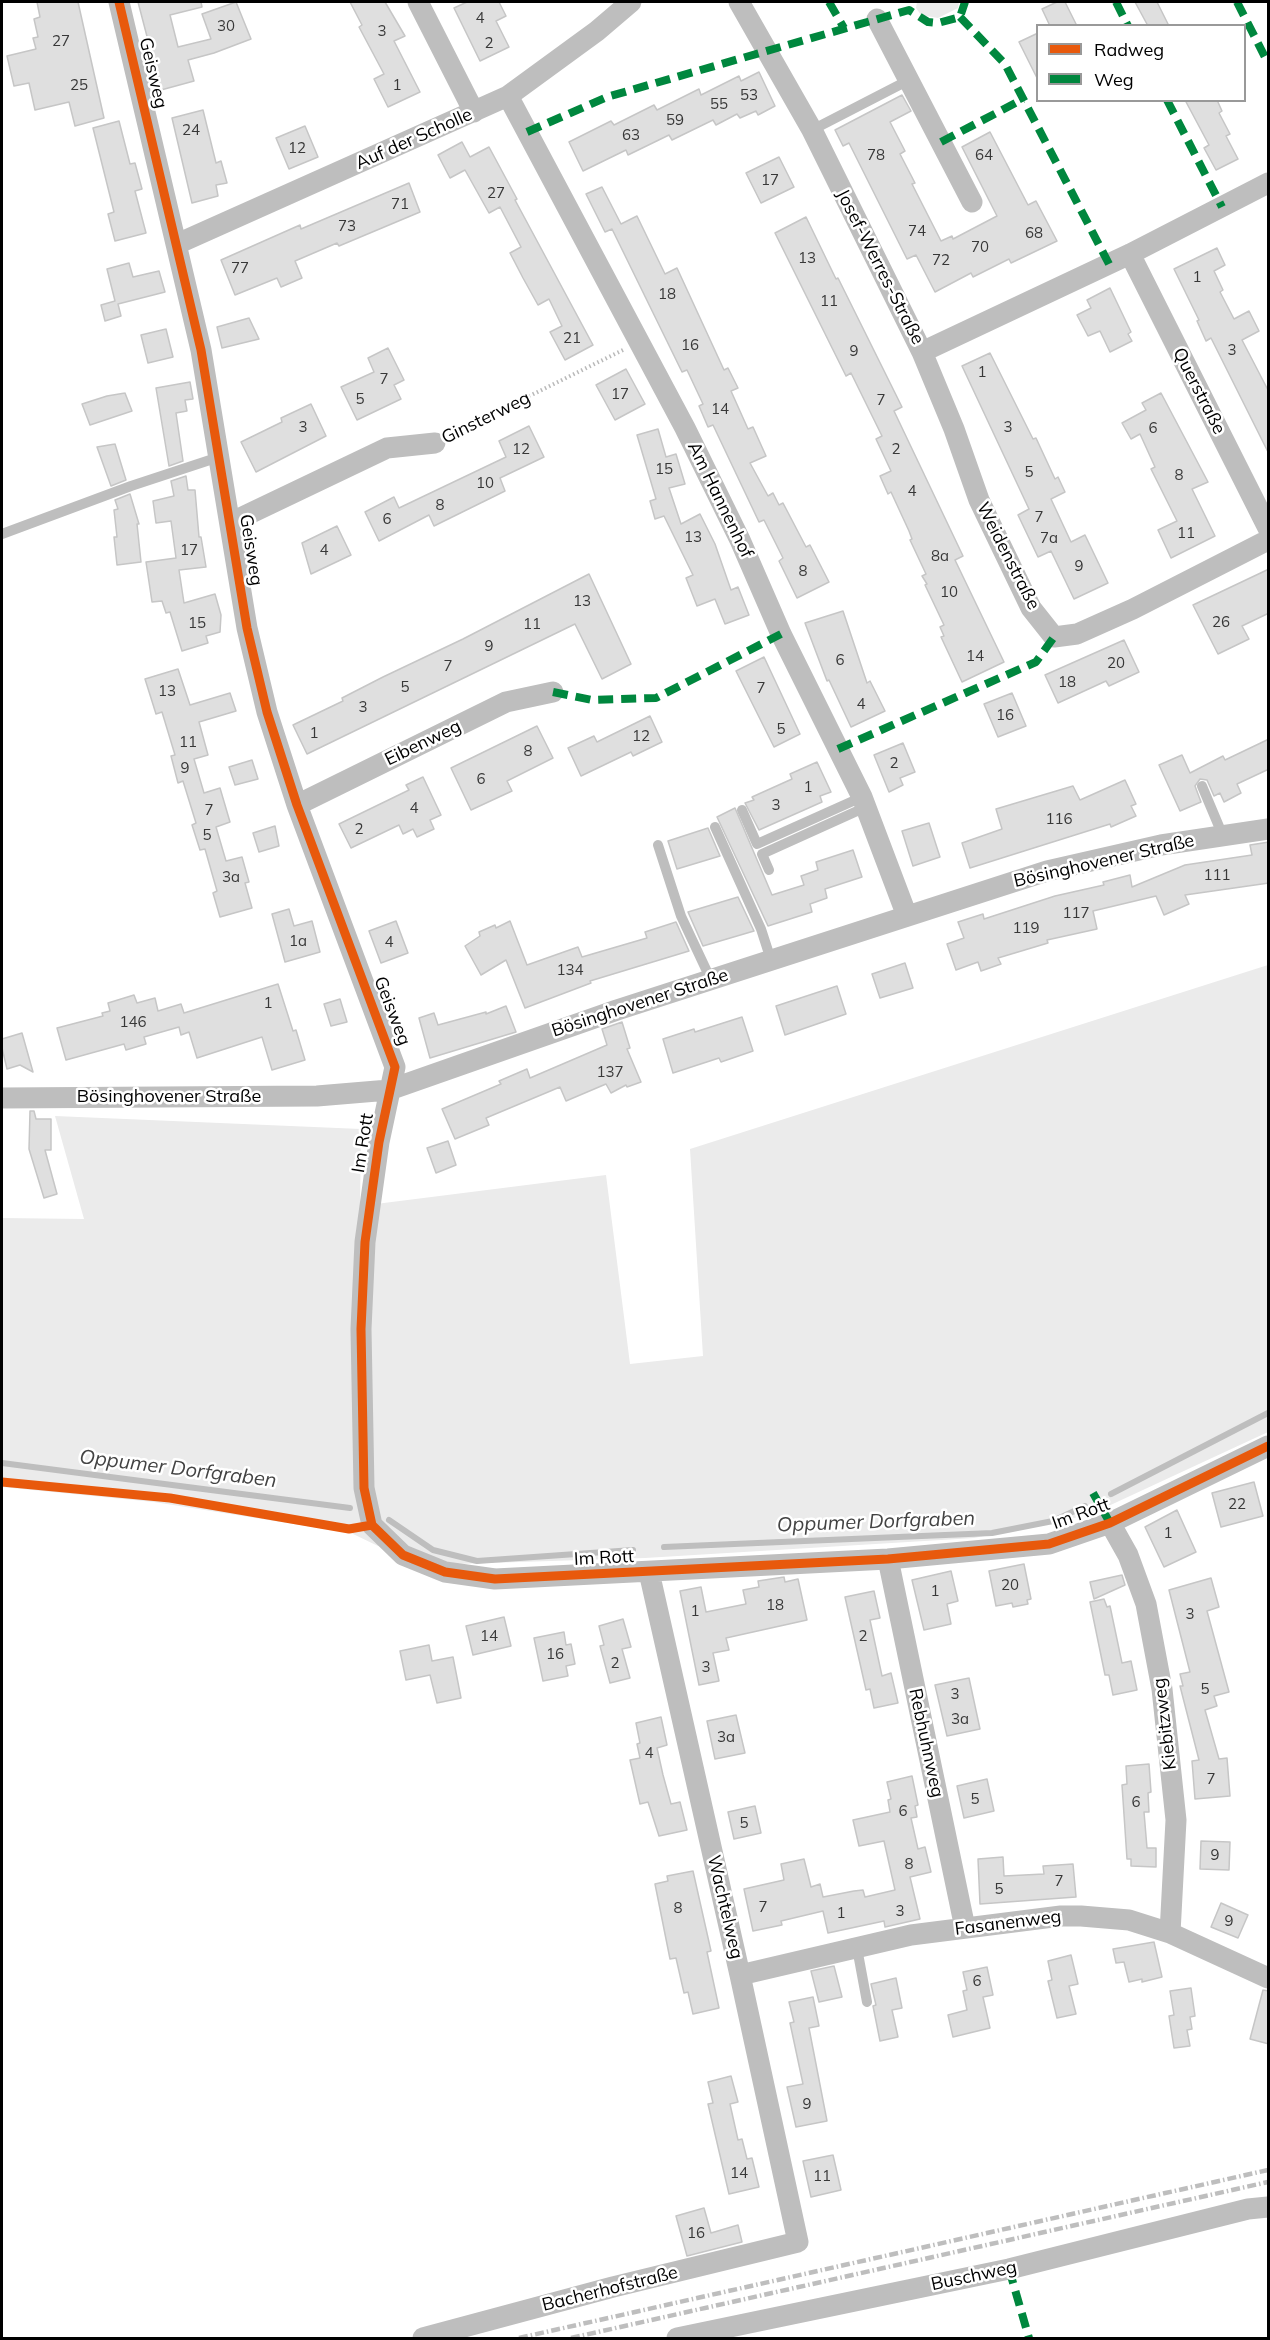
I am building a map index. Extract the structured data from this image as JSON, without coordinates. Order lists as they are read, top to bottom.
{
  "streets": {
    "street": [
      "Geisweg",
      "Auf der Scholle",
      "Josef-Werres-Straße",
      "Querstraße",
      "Ginsterweg",
      "Am Hannenhof",
      "Weidenstraße",
      "Eibenweg",
      "Bösinghovener Straße",
      "Im Rott",
      "Kiebitzweg",
      "Rebhuhnweg",
      "Wachtelweg",
      "Fasanenweg",
      "Buschweg",
      "Bacherhofstraße"
    ]
  },
  "crossings": [
    ["Geisweg", "Auf der Scholle"],
    ["Geisweg", "Ginsterweg"],
    ["Geisweg", "Eibenweg"],
    ["Geisweg", "Bösinghovener Straße"],
    ["Geisweg", "Im Rott"],
    ["Auf der Scholle", "Am Hannenhof"],
    ["Josef-Werres-Straße", "Querstraße"],
    ["Josef-Werres-Straße", "Weidenstraße"],
    ["Ginsterweg", "Am Hannenhof"],
    ["Am Hannenhof", "Bösinghovener Straße"],
    ["Bösinghovener Straße", "Im Rott"],
    ["Im Rott", "Kiebitzweg"],
    ["Im Rott", "Rebhuhnweg"],
    ["Im Rott", "Wachtelweg"],
    ["Kiebitzweg", "Fasanenweg"],
    ["Rebhuhnweg", "Fasanenweg"],
    ["Wachtelweg", "Fasanenweg"],
    ["Wachtelweg", "Bacherhofstraße"]
  ],
  "water": ["Oppumer Dorfgraben"],
  "house_numbers": [
    "4",
    "30",
    "3",
    "27",
    "2",
    "25",
    "1",
    "53",
    "55",
    "59",
    "24",
    "63",
    "12",
    "78",
    "64",
    "17",
    "27",
    "71",
    "73",
    "74",
    "68",
    "70",
    "13",
    "72",
    "77",
    "1",
    "18",
    "11",
    "21",
    "16",
    "3",
    "9",
    "1",
    "7",
    "17",
    "5",
    "7",
    "14",
    "3",
    "3",
    "6",
    "12",
    "2",
    "15",
    "5",
    "8",
    "10",
    "4",
    "8",
    "7",
    "6",
    "11",
    "13",
    "7a",
    "17",
    "4",
    "8a",
    "9",
    "8",
    "10",
    "13",
    "26",
    "15",
    "11",
    "9",
    "14",
    "6",
    "20",
    "7",
    "18",
    "5",
    "7",
    "13",
    "4",
    "3",
    "16",
    "5",
    "1",
    "12",
    "11",
    "8",
    "2",
    "9",
    "6",
    "1",
    "3",
    "4",
    "7",
    "116",
    "2",
    "5",
    "111",
    "3a",
    "117",
    "119",
    "1a",
    "4",
    "134",
    "1",
    "146",
    "137",
    "22",
    "1",
    "20",
    "1",
    "18",
    "1",
    "3",
    "14",
    "2",
    "16",
    "2",
    "3",
    "5",
    "3",
    "3a",
    "3a",
    "4",
    "7",
    "5",
    "6",
    "6",
    "5",
    "9",
    "8",
    "7",
    "5",
    "7",
    "8",
    "3",
    "1",
    "9",
    "6",
    "9",
    "14",
    "11",
    "16"
  ],
  "legend": ["Radweg", "Weg"]
}
